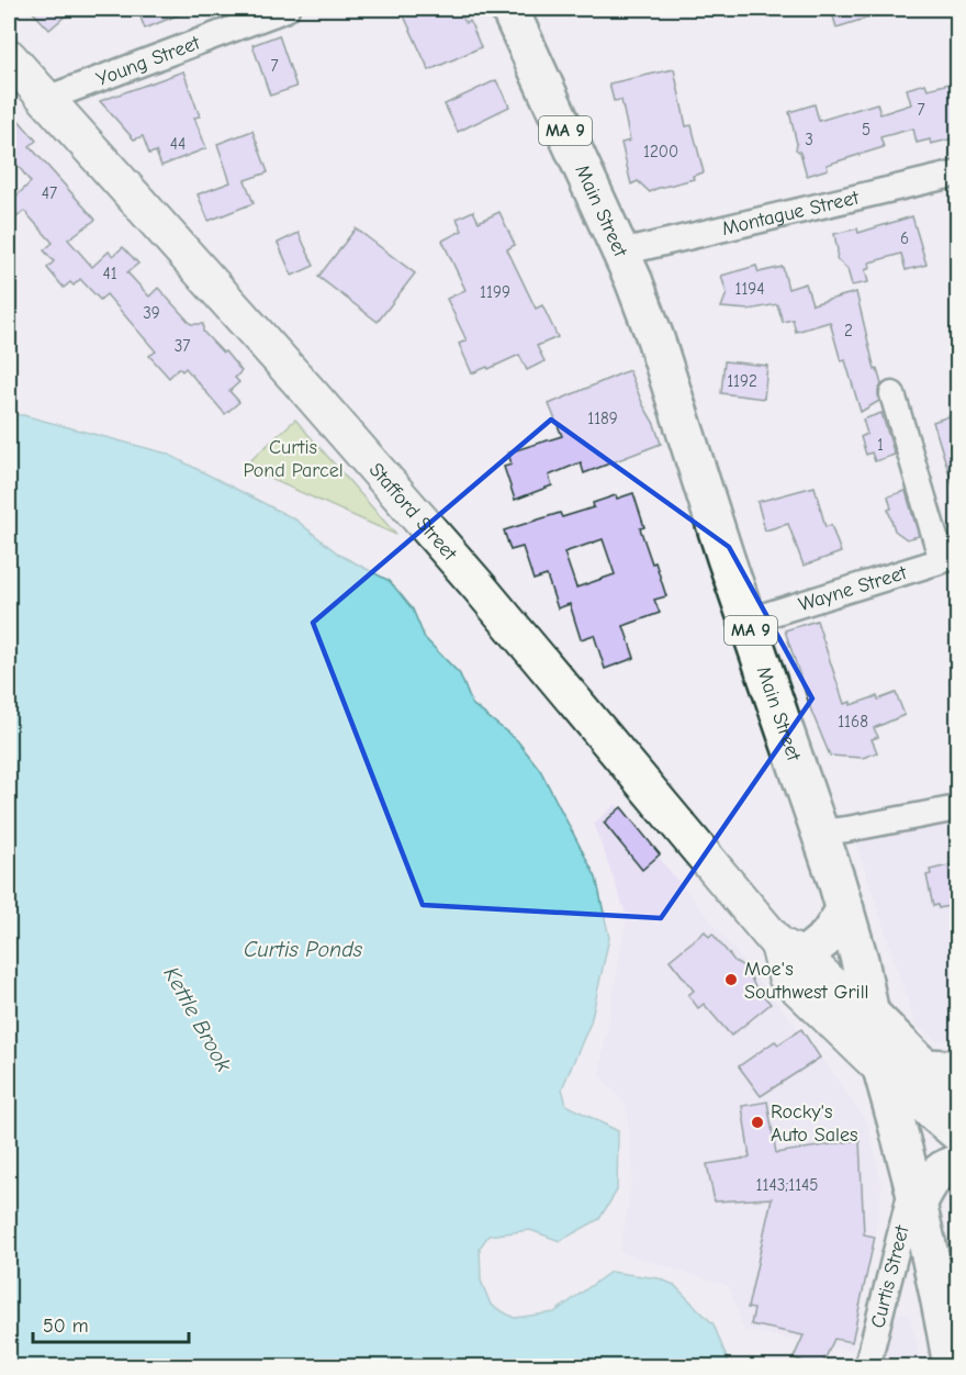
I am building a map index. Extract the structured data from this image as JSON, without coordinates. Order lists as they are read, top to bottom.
{
  "streets": {
    "main road": ["MA 9", "Main Street", "Stafford Street"],
    "street": [
      "Young Street",
      "Montague Street",
      "Wayne Street",
      "Curtis Street"
    ]
  },
  "crossings": [
    ["Young Street", "Stafford Street"],
    ["Main Street", "Montague Street"],
    ["Main Street", "Stafford Street"],
    ["Main Street", "Wayne Street"],
    ["Main Street", "Curtis Street"]
  ],
  "water": ["Curtis Ponds", "Kettle Brook"],
  "parks": ["Curtis Pond Parcel"],
  "places": ["Moe's Southwest Grill", "Rocky's Auto Sales"],
  "house_numbers": [
    "7",
    "7",
    "5",
    "3",
    "44",
    "1200",
    "47",
    "6",
    "41",
    "1194",
    "1199",
    "39",
    "2",
    "37",
    "1192",
    "1189",
    "1",
    "1168",
    "1143;1145"
  ],
  "scale_bar": "50 m"
}
